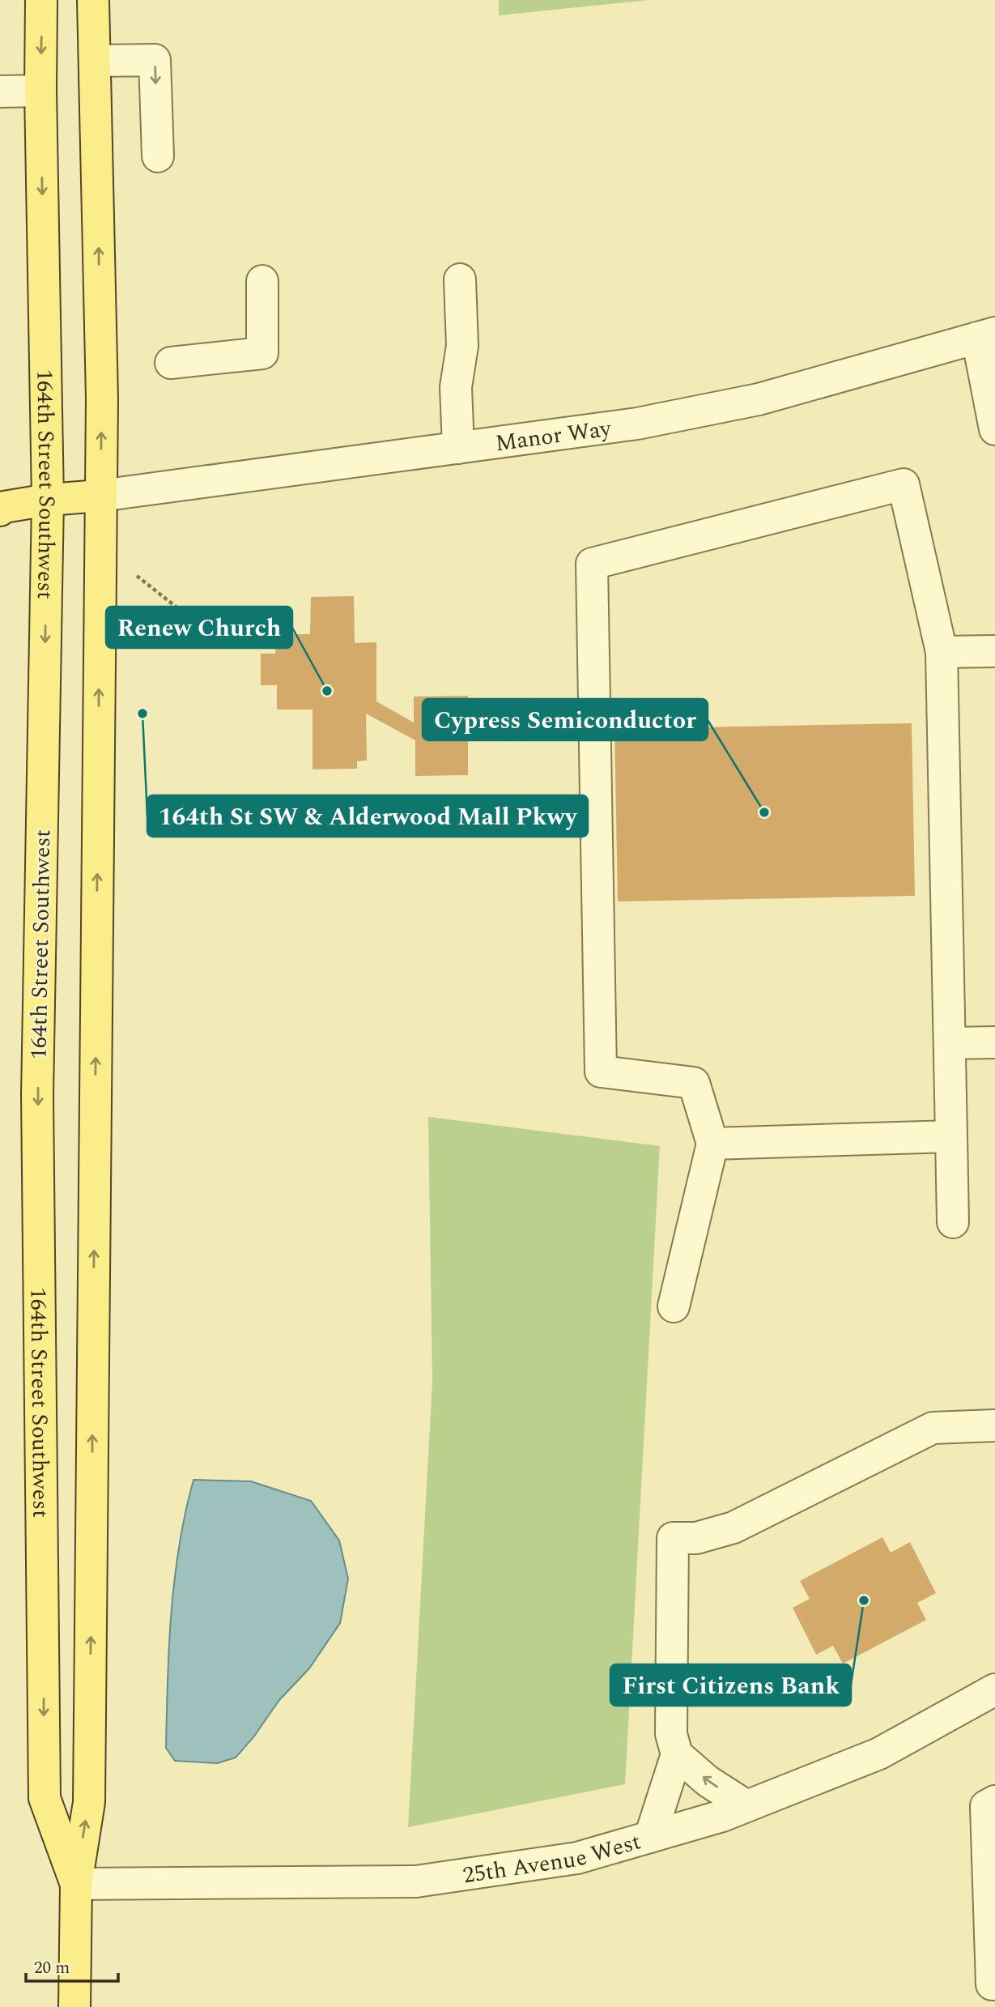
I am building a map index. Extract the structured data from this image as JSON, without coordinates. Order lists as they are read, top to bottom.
{
  "streets": {
    "main road": ["164th Street Southwest"],
    "street": ["Manor Way", "25th Avenue West"]
  },
  "crossings": [
    ["Manor Way", "164th Street Southwest"],
    ["164th Street Southwest", "25th Avenue West"]
  ],
  "places": [
    "Renew Church",
    "164th St SW & Alderwood Mall Pkwy",
    "Cypress Semiconductor",
    "First Citizens Bank"
  ],
  "scale_bar": "20 m"
}
